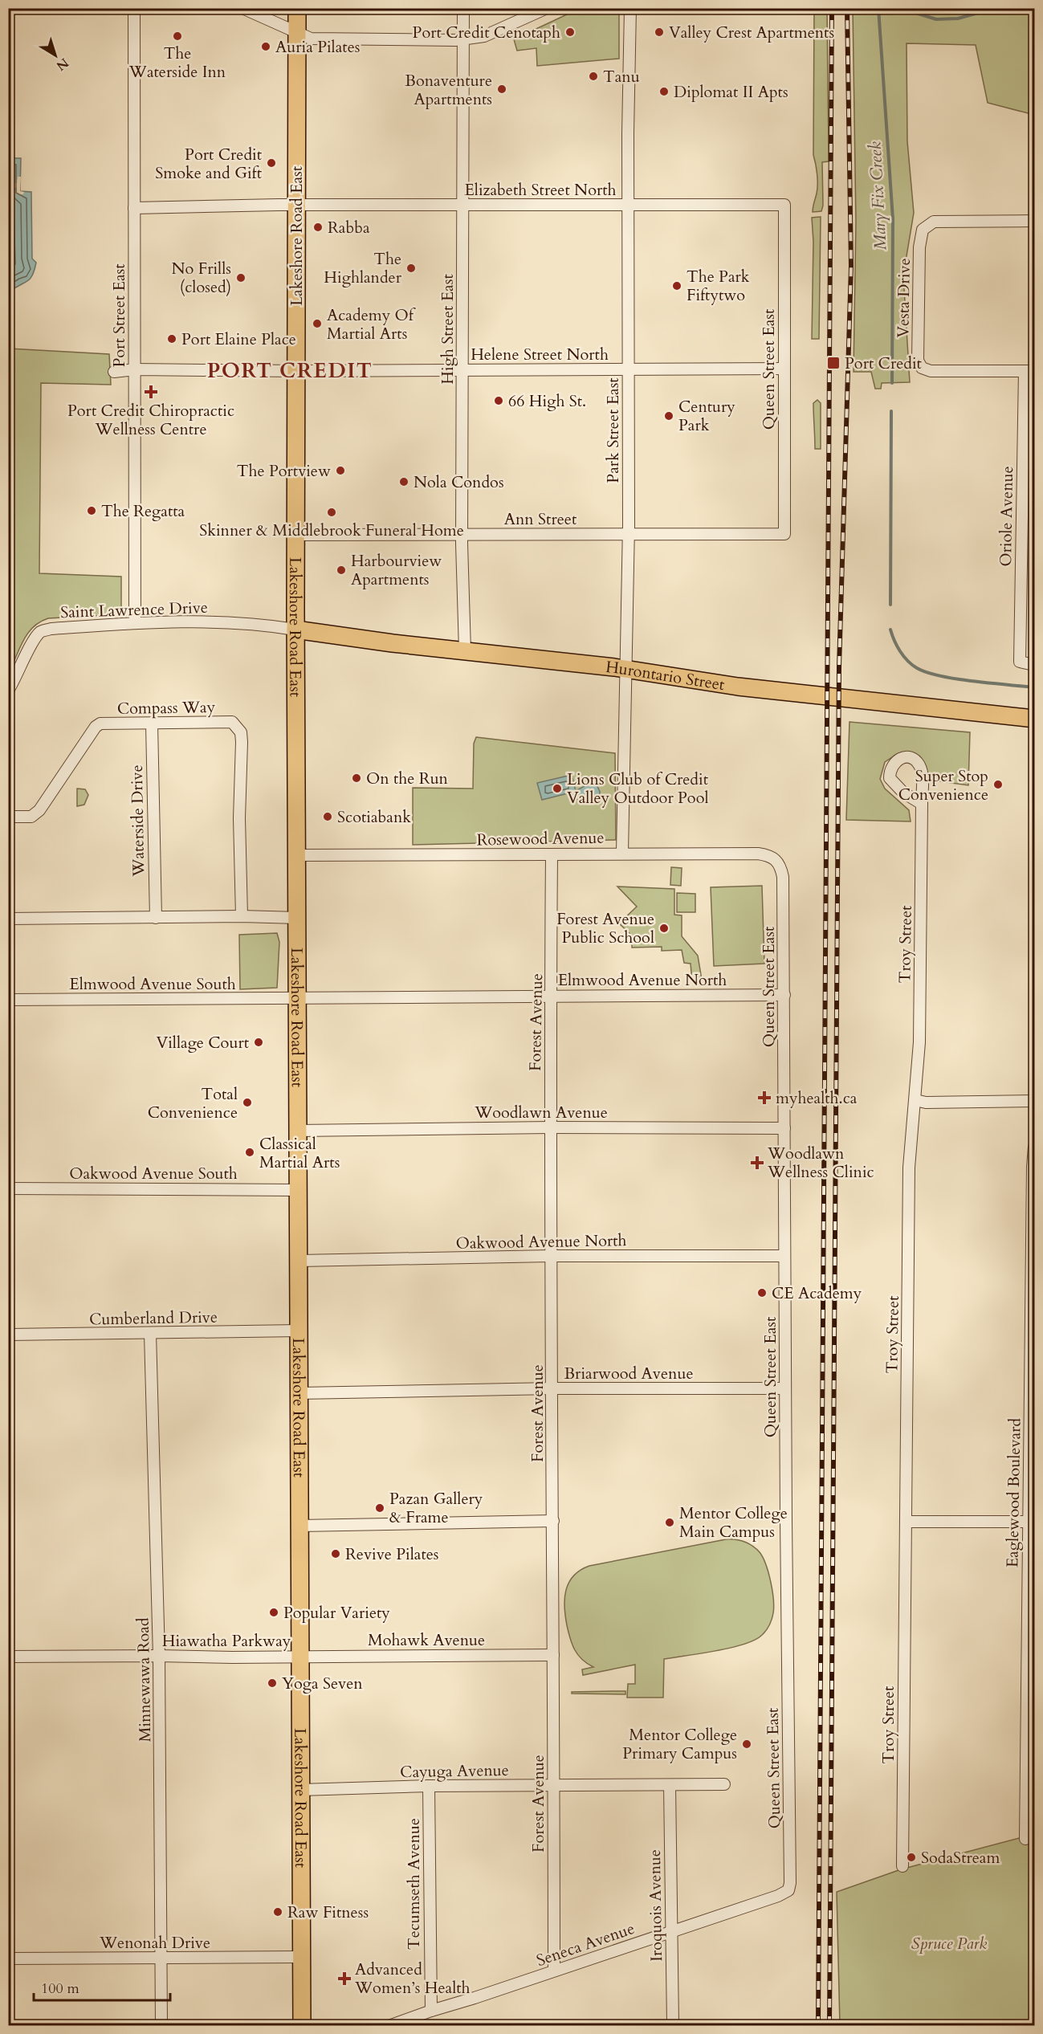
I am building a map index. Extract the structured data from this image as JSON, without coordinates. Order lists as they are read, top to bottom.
{
  "streets": {
    "main road": ["Lakeshore Road East", "Hurontario Street"],
    "street": [
      "Elizabeth Street North",
      "Vesta Drive",
      "Port Street East",
      "High Street East",
      "Helene Street North",
      "Queen Street East",
      "Park Street East",
      "Oriole Avenue",
      "Ann Street",
      "Saint Lawrence Drive",
      "Compass Way",
      "Waterside Drive",
      "Rosewood Avenue",
      "Troy Street",
      "Elmwood Avenue North",
      "Elmwood Avenue South",
      "Forest Avenue",
      "Woodlawn Avenue",
      "Oakwood Avenue South",
      "Oakwood Avenue North",
      "Cumberland Drive",
      "Briarwood Avenue",
      "Eaglewood Boulevard",
      "Mohawk Avenue",
      "Hiawatha Parkway",
      "Minnewawa Road",
      "Cayuga Avenue",
      "Tecumseth Avenue",
      "Iroquois Avenue",
      "Wenonah Drive",
      "Seneca Avenue"
    ]
  },
  "crossings": [
    ["Elizabeth Street North", "Lakeshore Road East"],
    ["Elizabeth Street North", "Port Street East"],
    ["Elizabeth Street North", "High Street East"],
    ["Elizabeth Street North", "Queen Street East"],
    ["Elizabeth Street North", "Park Street East"],
    ["Lakeshore Road East", "Helene Street North"],
    ["Lakeshore Road East", "Ann Street"],
    ["Lakeshore Road East", "Saint Lawrence Drive"],
    ["Lakeshore Road East", "Hurontario Street"],
    ["Lakeshore Road East", "Rosewood Avenue"],
    ["Lakeshore Road East", "Elmwood Avenue North"],
    ["Lakeshore Road East", "Elmwood Avenue South"],
    ["Lakeshore Road East", "Woodlawn Avenue"],
    ["Lakeshore Road East", "Oakwood Avenue South"],
    ["Lakeshore Road East", "Oakwood Avenue North"],
    ["Lakeshore Road East", "Cumberland Drive"],
    ["Lakeshore Road East", "Briarwood Avenue"],
    ["Lakeshore Road East", "Mohawk Avenue"],
    ["Lakeshore Road East", "Hiawatha Parkway"],
    ["Lakeshore Road East", "Cayuga Avenue"],
    ["Lakeshore Road East", "Wenonah Drive"],
    ["Vesta Drive", "Oriole Avenue"],
    ["Port Street East", "Helene Street North"],
    ["Port Street East", "Saint Lawrence Drive"],
    ["High Street East", "Helene Street North"],
    ["High Street East", "Ann Street"],
    ["High Street East", "Hurontario Street"],
    ["Helene Street North", "Queen Street East"],
    ["Helene Street North", "Park Street East"],
    ["Queen Street East", "Ann Street"],
    ["Queen Street East", "Rosewood Avenue"],
    ["Queen Street East", "Elmwood Avenue North"],
    ["Queen Street East", "Woodlawn Avenue"],
    ["Queen Street East", "Oakwood Avenue North"],
    ["Queen Street East", "Briarwood Avenue"],
    ["Queen Street East", "Seneca Avenue"],
    ["Park Street East", "Ann Street"],
    ["Park Street East", "Hurontario Street"],
    ["Park Street East", "Rosewood Avenue"],
    ["Saint Lawrence Drive", "Hurontario Street"],
    ["Compass Way", "Waterside Drive"],
    ["Rosewood Avenue", "Forest Avenue"],
    ["Elmwood Avenue North", "Elmwood Avenue South"],
    ["Elmwood Avenue North", "Forest Avenue"],
    ["Forest Avenue", "Woodlawn Avenue"],
    ["Forest Avenue", "Oakwood Avenue North"],
    ["Forest Avenue", "Briarwood Avenue"],
    ["Forest Avenue", "Mohawk Avenue"],
    ["Forest Avenue", "Cayuga Avenue"],
    ["Forest Avenue", "Seneca Avenue"],
    ["Cumberland Drive", "Minnewawa Road"],
    ["Mohawk Avenue", "Hiawatha Parkway"],
    ["Hiawatha Parkway", "Minnewawa Road"],
    ["Minnewawa Road", "Wenonah Drive"],
    ["Cayuga Avenue", "Tecumseth Avenue"],
    ["Cayuga Avenue", "Iroquois Avenue"],
    ["Tecumseth Avenue", "Seneca Avenue"],
    ["Iroquois Avenue", "Seneca Avenue"]
  ],
  "districts": ["PORT CREDIT"],
  "water": ["Mary Fix Creek"],
  "parks": ["Spruce Park"],
  "places": {
    "other": [
      "Port Credit Cenotaph",
      "Valley Crest Apartments",
      "The Waterside Inn",
      "Auria Pilates",
      "Tanu",
      "Bonaventure Apartments",
      "Diplomat II Apts",
      "Port Credit Smoke and Gift",
      "Rabba",
      "The Highlander",
      "No Frills (closed)",
      "The Park Fiftytwo",
      "Academy Of Martial Arts",
      "Port Elaine Place",
      "66 High St.",
      "Century Park",
      "The Portview",
      "Nola Condos",
      "The Regatta",
      "Skinner & Middlebrook Funeral Home",
      "Harbourview Apartments",
      "On the Run",
      "Super Stop Convenience",
      "Lions Club of Credit Valley Outdoor Pool",
      "Scotiabank",
      "Forest Avenue Public School",
      "Village Court",
      "Total Convenience",
      "Classical Martial Arts",
      "CE Academy",
      "Pazan Gallery & Frame",
      "Mentor College Main Campus",
      "Revive Pilates",
      "Popular Variety",
      "Yoga Seven",
      "Mentor College Primary Campus",
      "SodaStream",
      "Raw Fitness"
    ],
    "transit": ["Port Credit"],
    "health": [
      "Port Credit Chiropractic Wellness Centre",
      "myhealth.ca",
      "Woodlawn Wellness Clinic",
      "Advanced Women’s Health"
    ]
  },
  "scale_bar": "100 m",
  "north": "bottom right"
}
